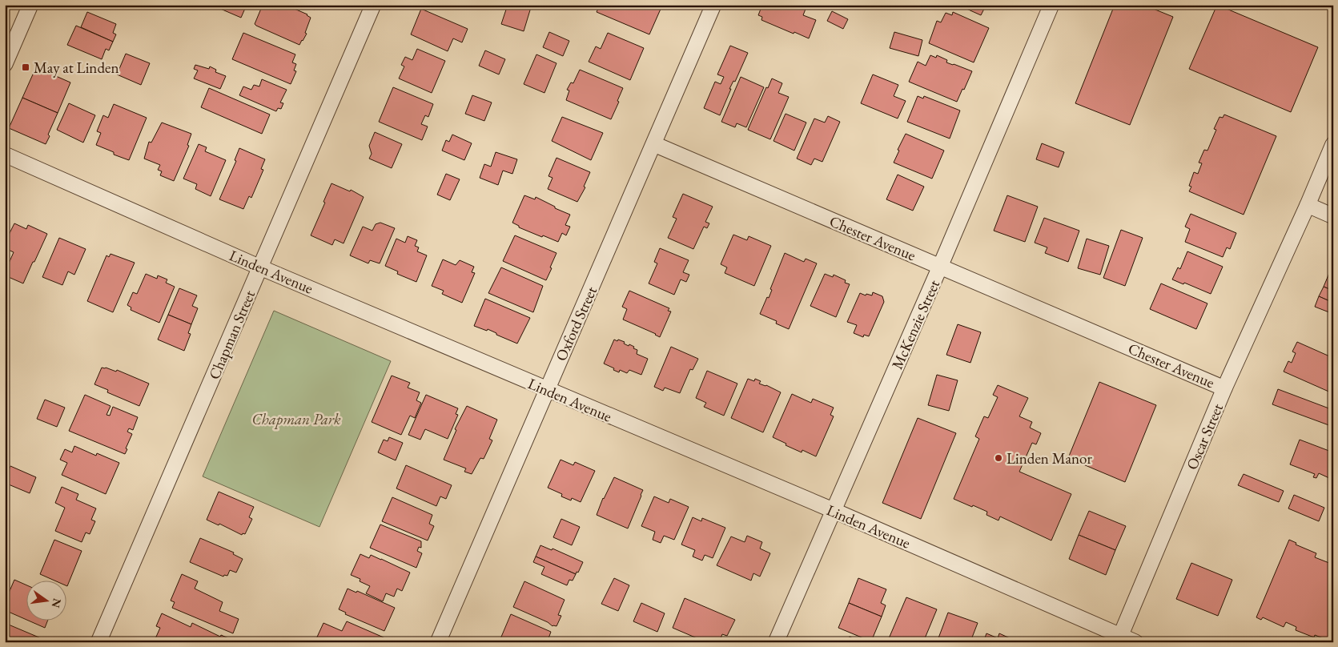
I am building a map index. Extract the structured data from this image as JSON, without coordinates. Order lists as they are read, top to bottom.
{
  "streets": {
    "street": [
      "Chester Avenue",
      "Linden Avenue",
      "Oxford Street",
      "McKenzie Street",
      "Chapman Street",
      "Oscar Street"
    ]
  },
  "crossings": [
    ["Chester Avenue", "Oxford Street"],
    ["Chester Avenue", "McKenzie Street"],
    ["Chester Avenue", "Oscar Street"],
    ["Linden Avenue", "Oxford Street"],
    ["Linden Avenue", "McKenzie Street"],
    ["Linden Avenue", "Chapman Street"],
    ["Linden Avenue", "Oscar Street"]
  ],
  "parks": ["Chapman Park"],
  "places": {
    "transit": ["May at Linden"],
    "other": ["Linden Manor"]
  },
  "north": "right"
}
